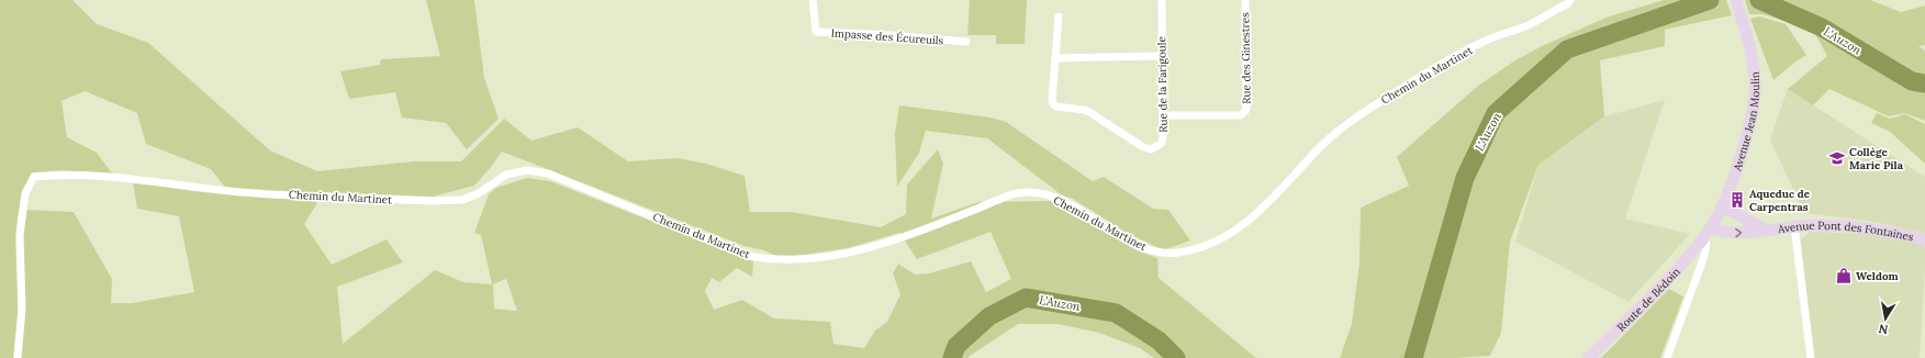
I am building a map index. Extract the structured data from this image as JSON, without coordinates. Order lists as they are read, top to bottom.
{
  "streets": {
    "main road": ["Avenue Jean Moulin", "Avenue Pont des Fontaines", "Route de Bédoin"],
    "street": [
      "Impasse des Écureuils",
      "Rue des Ginestres",
      "Chemin du Martinet",
      "Rue de la Farigoule"
    ]
  },
  "crossings": [
    ["Rue des Ginestres", "Rue de la Farigoule"],
    ["Avenue Jean Moulin", "Avenue Pont des Fontaines"],
    ["Avenue Jean Moulin", "Route de Bédoin"],
    ["Avenue Pont des Fontaines", "Route de Bédoin"]
  ],
  "water": ["L'Auzon"],
  "places": {
    "school or university": ["Collège Marie Pila"],
    "building": ["Aqueduc de Carpentras"],
    "shop": ["Weldom"]
  },
  "north": "bottom"
}
